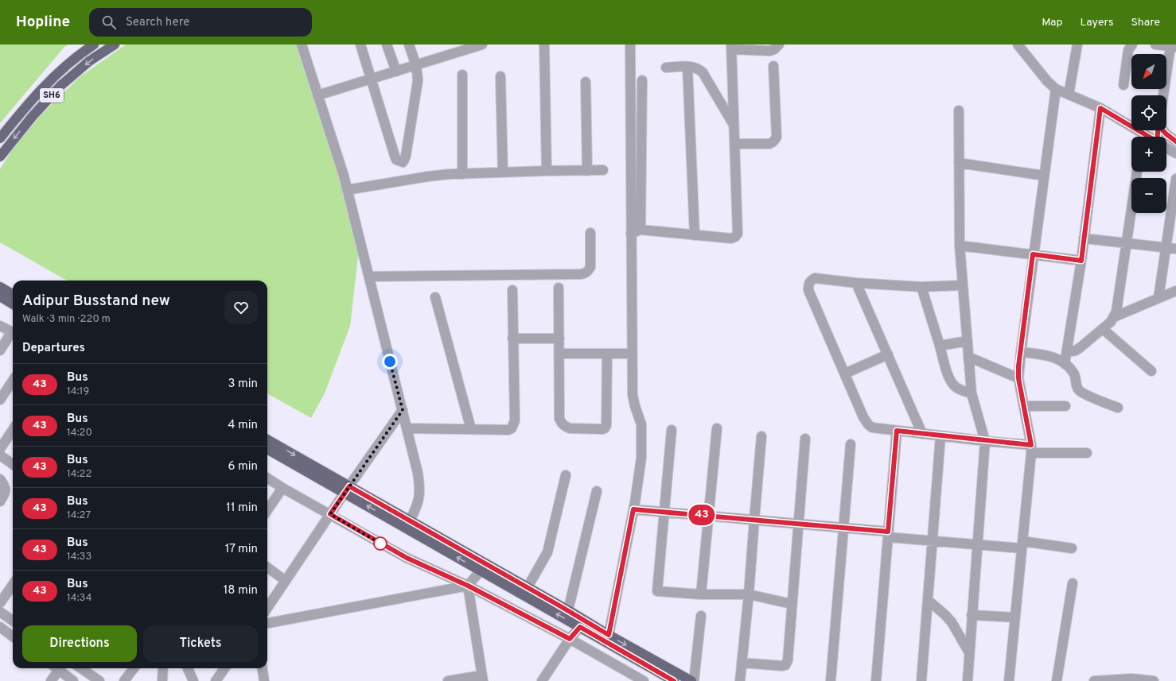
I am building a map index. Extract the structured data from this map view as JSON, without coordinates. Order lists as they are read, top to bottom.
{
  "streets": {
    "main road": ["SH6"]
  },
  "lines": ["bus line 43"],
  "north": "bottom left",
  "page": {
    "header": "Hopline",
    "search": "Search here",
    "nav": ["Map", "Layers", "Share"],
    "on_map": "43",
    "map_buttons": ["+", "−"],
    "heading": [
      ["Adipur Busstand new", "Walk · 3 min · 220 m"],
      "Departures"
    ],
    "list": [
      {
        "mark": "43",
        "name": "Bus",
        "note": "14:19",
        "value": "3 min"
      },
      {
        "mark": "43",
        "name": "Bus",
        "note": "14:20",
        "value": "4 min"
      },
      {
        "mark": "43",
        "name": "Bus",
        "note": "14:22",
        "value": "6 min"
      },
      {
        "mark": "43",
        "name": "Bus",
        "note": "14:27",
        "value": "11 min"
      },
      {
        "mark": "43",
        "name": "Bus",
        "note": "14:33",
        "value": "17 min"
      },
      {
        "mark": "43",
        "name": "Bus",
        "note": "14:34",
        "value": "18 min"
      }
    ],
    "buttons": ["Directions", "Tickets"]
  }
}
